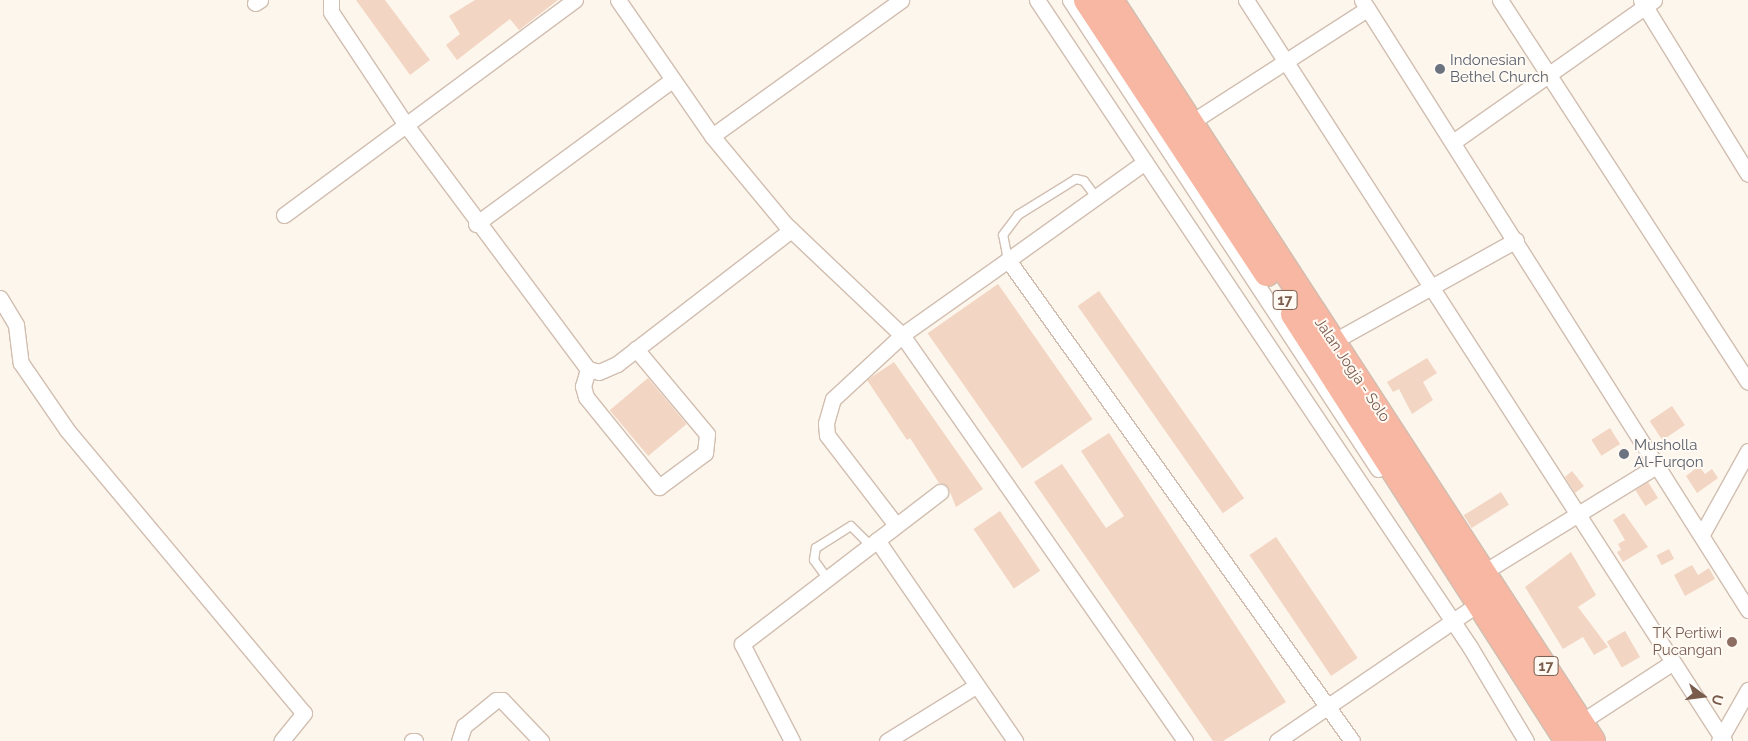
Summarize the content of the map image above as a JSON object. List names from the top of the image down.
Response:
{
  "streets": {
    "highway": ["17", "Jalan Jogja - Solo"]
  },
  "places": ["Indonesian Bethel Church", "Musholla Al-Furqon", "TK Pertiwi Pucangan"],
  "north": "right"
}
